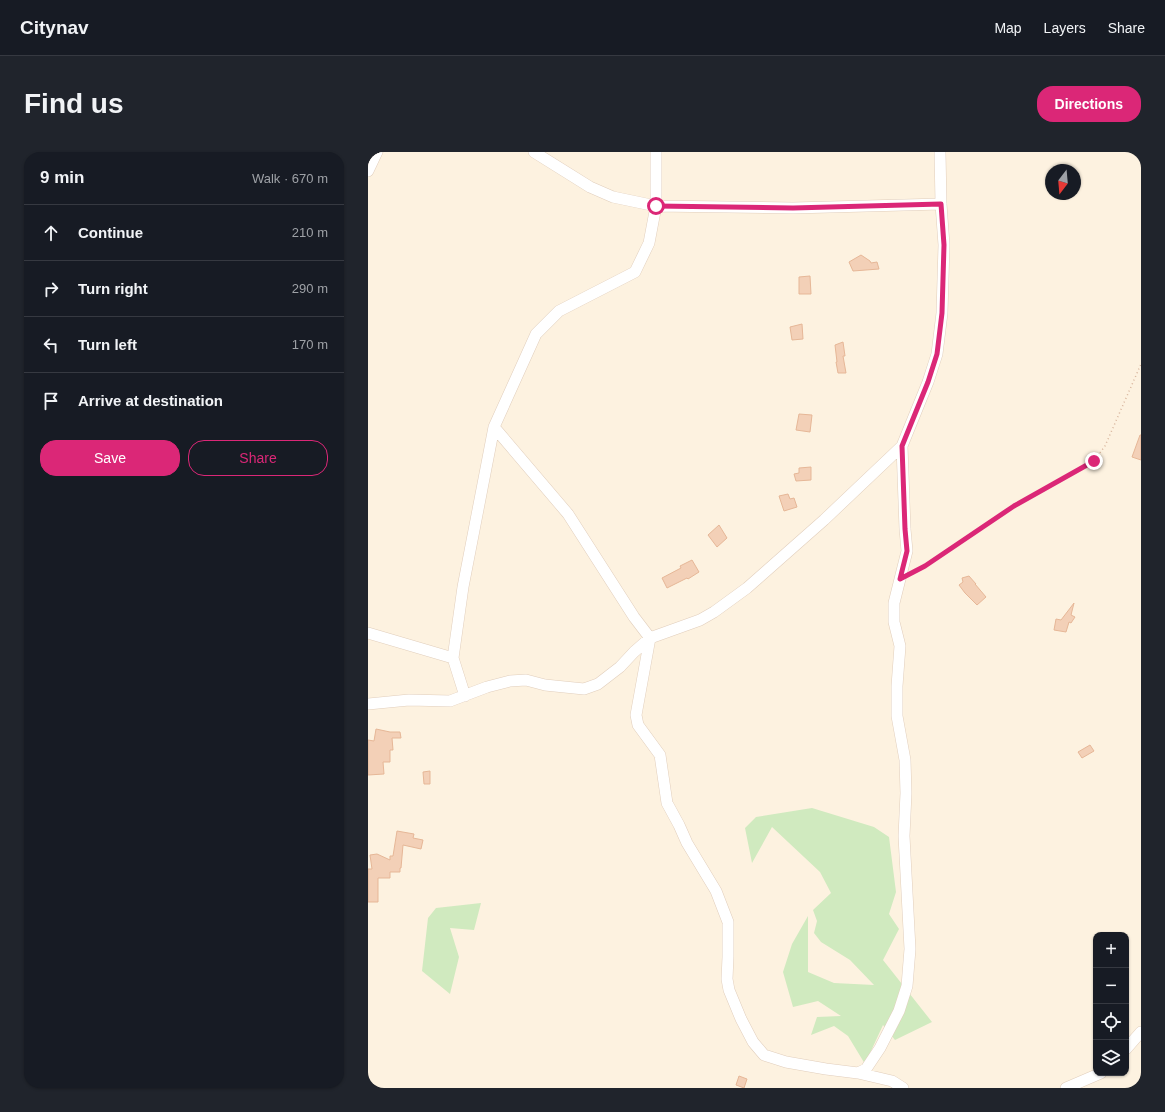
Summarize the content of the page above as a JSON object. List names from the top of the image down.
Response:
{
  "north": "bottom",
  "page": {
    "header": "Citynav",
    "nav": ["Map", "Layers", "Share"],
    "buttons": [
      "Directions",
      ["Save", "Share"]
    ],
    "title": "Find us",
    "heading": ["9 min", "Walk · 670 m"],
    "list": [
      ["Continue", "210 m"],
      ["Turn right", "290 m"],
      ["Turn left", "170 m"],
      "Arrive at destination"
    ],
    "map_buttons": ["+", "−"]
  }
}
